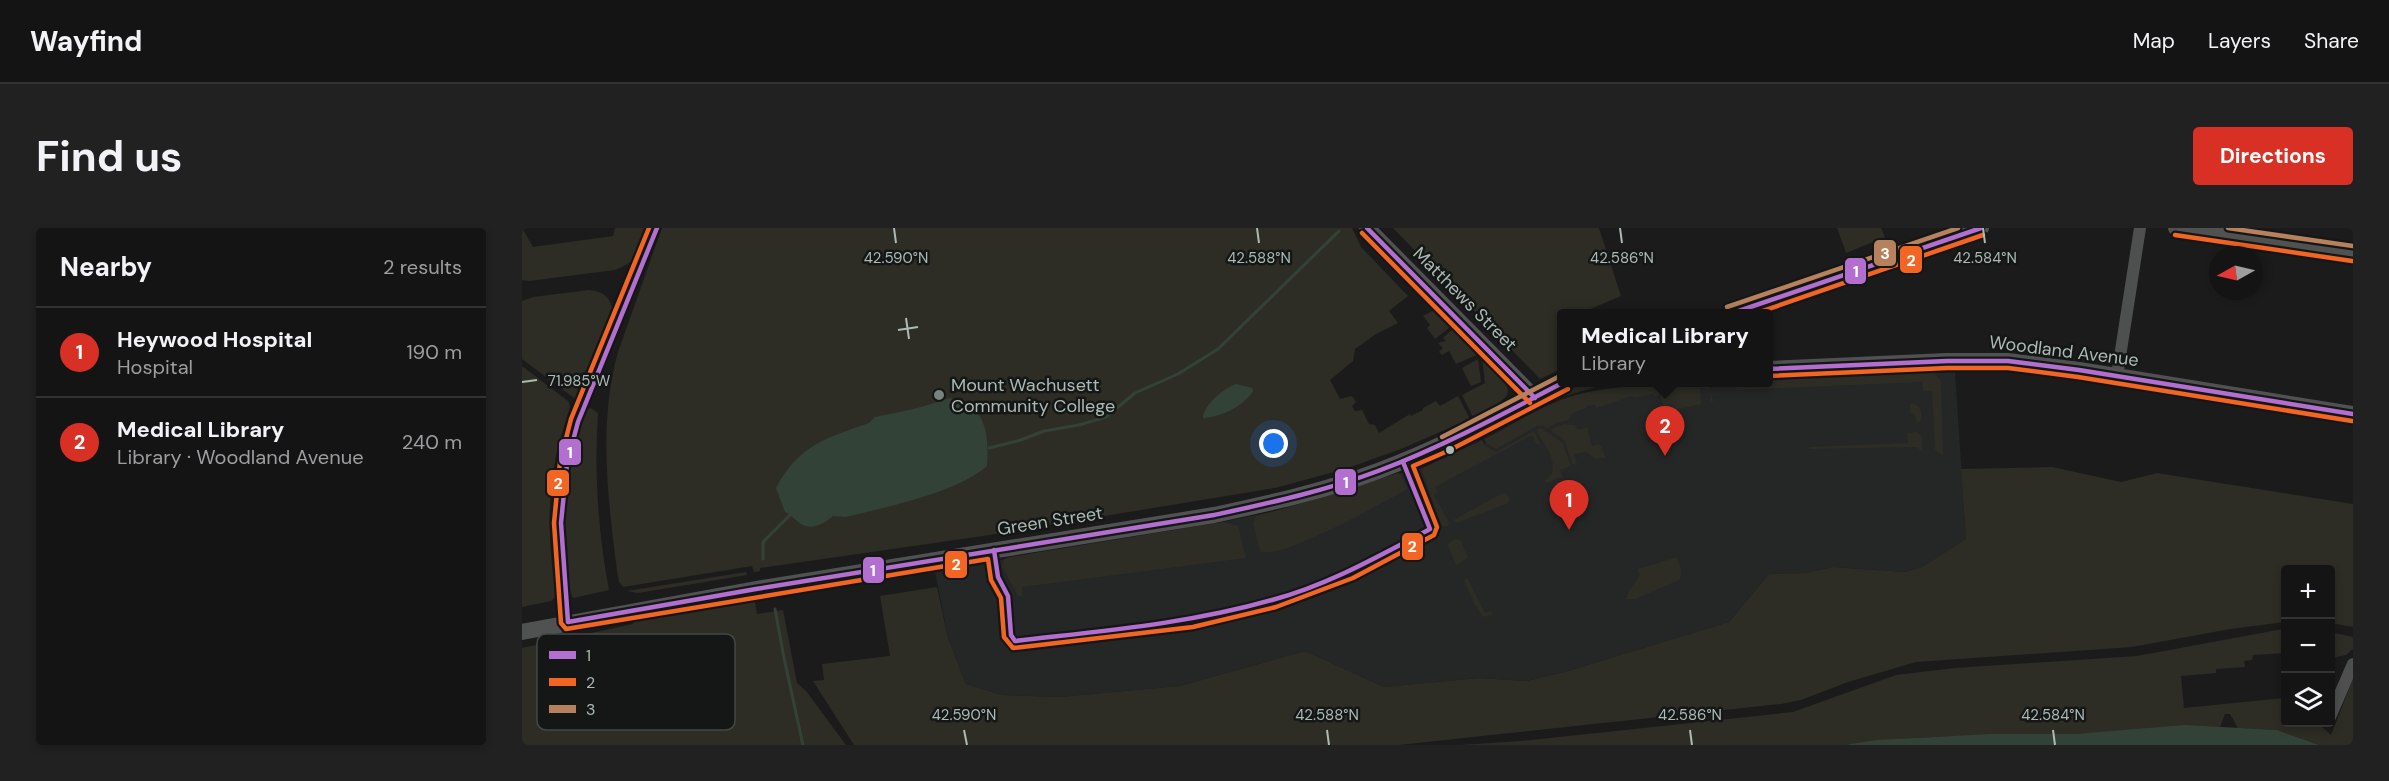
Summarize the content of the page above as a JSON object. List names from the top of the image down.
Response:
{
  "streets": {
    "street": ["Matthews Street", "Woodland Avenue", "Green Street"]
  },
  "crossings": [
    ["Matthews Street", "Green Street"]
  ],
  "places": ["Mount Wachusett Community College"],
  "lines": ["transit line 1", "transit line 2", "transit line 3"],
  "legend": ["1", "2", "3"],
  "north": "left",
  "page": {
    "header": "Wayfind",
    "nav": ["Map", "Layers", "Share"],
    "buttons": "Directions",
    "title": "Find us",
    "heading": ["Nearby", "2 results"],
    "list": [
      {
        "mark": "1",
        "name": "Heywood Hospital",
        "note": "Hospital",
        "value": "190 m"
      },
      {
        "mark": "2",
        "name": "Medical Library",
        "note": "Library · Woodland Avenue",
        "value": "240 m"
      }
    ],
    "popup": ["Medical Library", "Library"],
    "pins": ["2", "1"],
    "map_buttons": ["+", "−"]
  },
  "coordinates": [
    "42.590°N",
    "42.588°N",
    "42.586°N",
    "42.584°N",
    "71.985°W"
  ]
}
